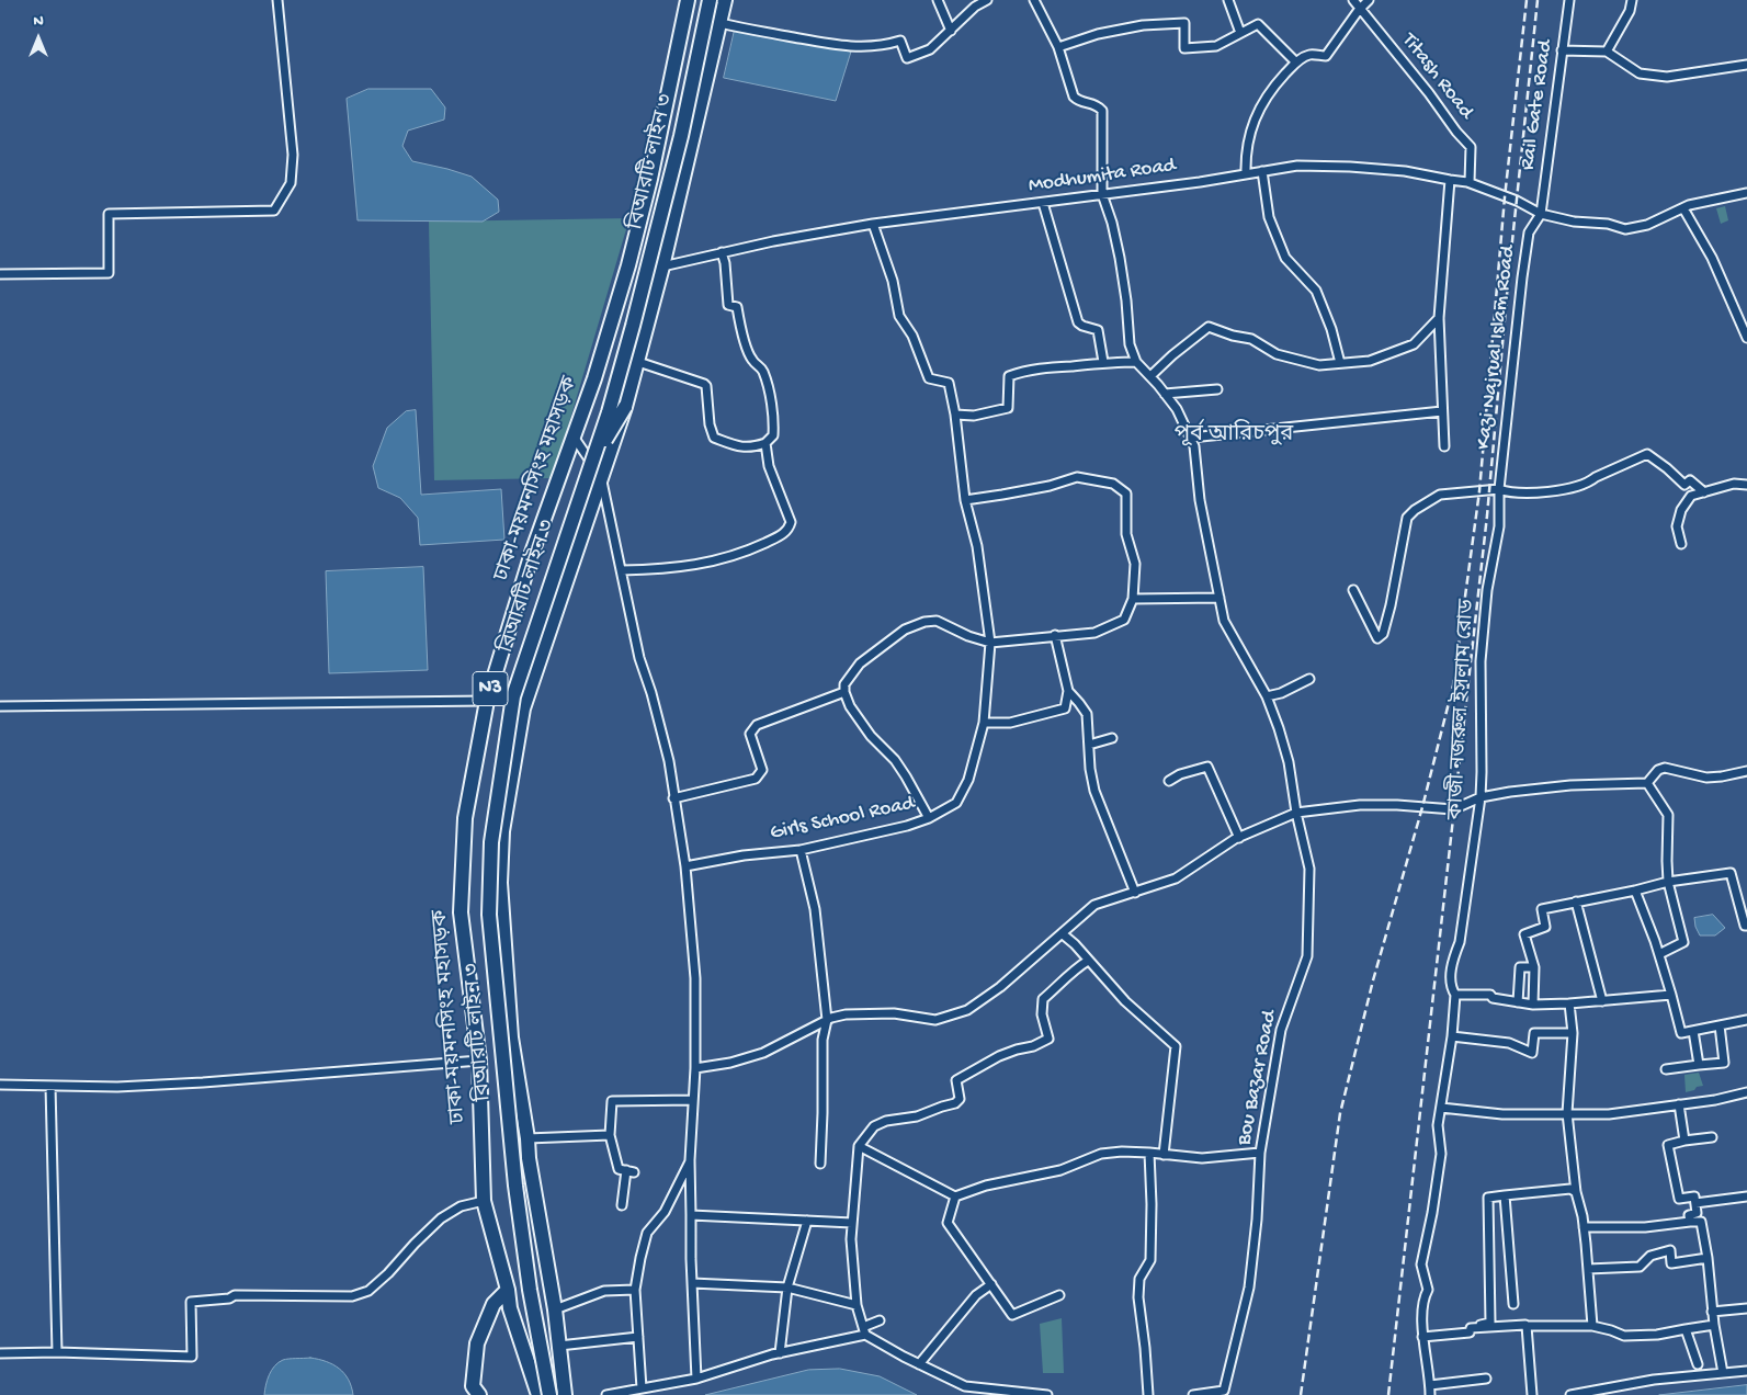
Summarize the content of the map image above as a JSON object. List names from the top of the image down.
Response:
{
  "streets": {
    "highway": ["বিআরটি লাইন ৩", "ঢাকা-ময়মনসিংহ মহাসড়ক", "N3"],
    "street": [
      "Titash Road",
      "Rail Gate Road",
      "Modhumita Road",
      "Kazi Najrual Islam Road",
      "কাজী নজরুল ইসলাম রোড",
      "Girls School Road",
      "Bou Bazar Road"
    ]
  },
  "crossings": [
    ["Titash Road", "Modhumita Road"],
    ["Rail Gate Road", "Modhumita Road"],
    ["Rail Gate Road", "Kazi Najrual Islam Road"],
    ["Modhumita Road", "Kazi Najrual Islam Road"],
    ["Modhumita Road", "N3"],
    ["Modhumita Road", "Girls School Road"],
    ["Kazi Najrual Islam Road", "কাজী নজরুল ইসলাম রোড"]
  ],
  "districts": ["পূর্ব আরিচপুর"],
  "north": "top"
}
